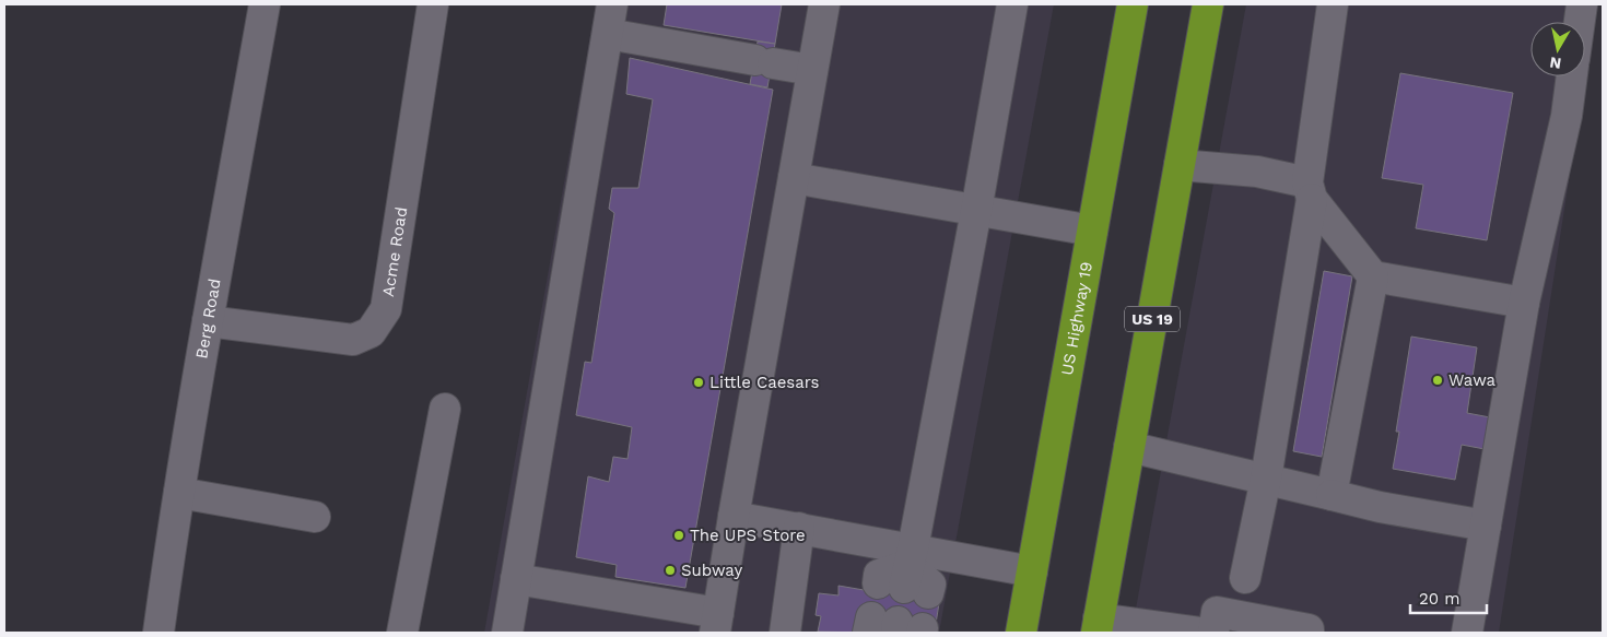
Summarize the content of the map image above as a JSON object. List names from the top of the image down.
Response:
{
  "streets": {
    "highway": ["US Highway 19", "US 19"],
    "street": ["Acme Road", "Berg Road"]
  },
  "crossings": [
    ["Acme Road", "Berg Road"]
  ],
  "places": [
    "Wawa",
    "Little Caesars",
    "The UPS Store",
    "Subway"
  ],
  "scale_bar": "20 m",
  "north": "bottom"
}
